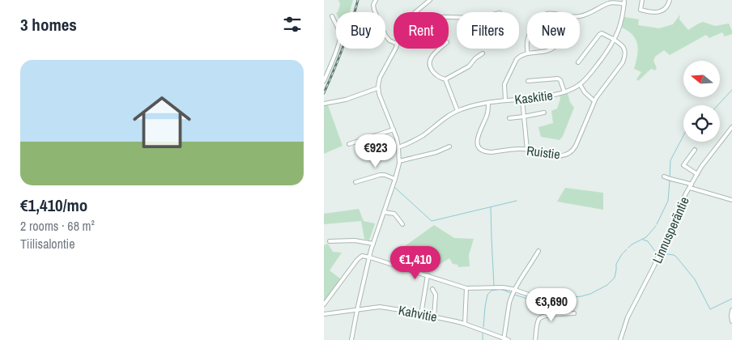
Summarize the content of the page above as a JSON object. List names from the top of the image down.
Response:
{
  "streets": {
    "street": [
      "Kaskitie",
      "Ruistie",
      "Linnusperäntie",
      "Kahvitie"
    ]
  },
  "crossings": [
    ["Kaskitie", "Ruistie"]
  ],
  "north": "left",
  "page": {
    "heading": "3 homes",
    "chip": [
      "Buy",
      "Rent",
      "Filters",
      "New"
    ],
    "list": [
      {
        "name": "€1,410/mo",
        "note": "2 rooms · 68 m² · Tiilisalontie"
      }
    ],
    "price": ["€923", "€1,410", "€3,690"]
  }
}
